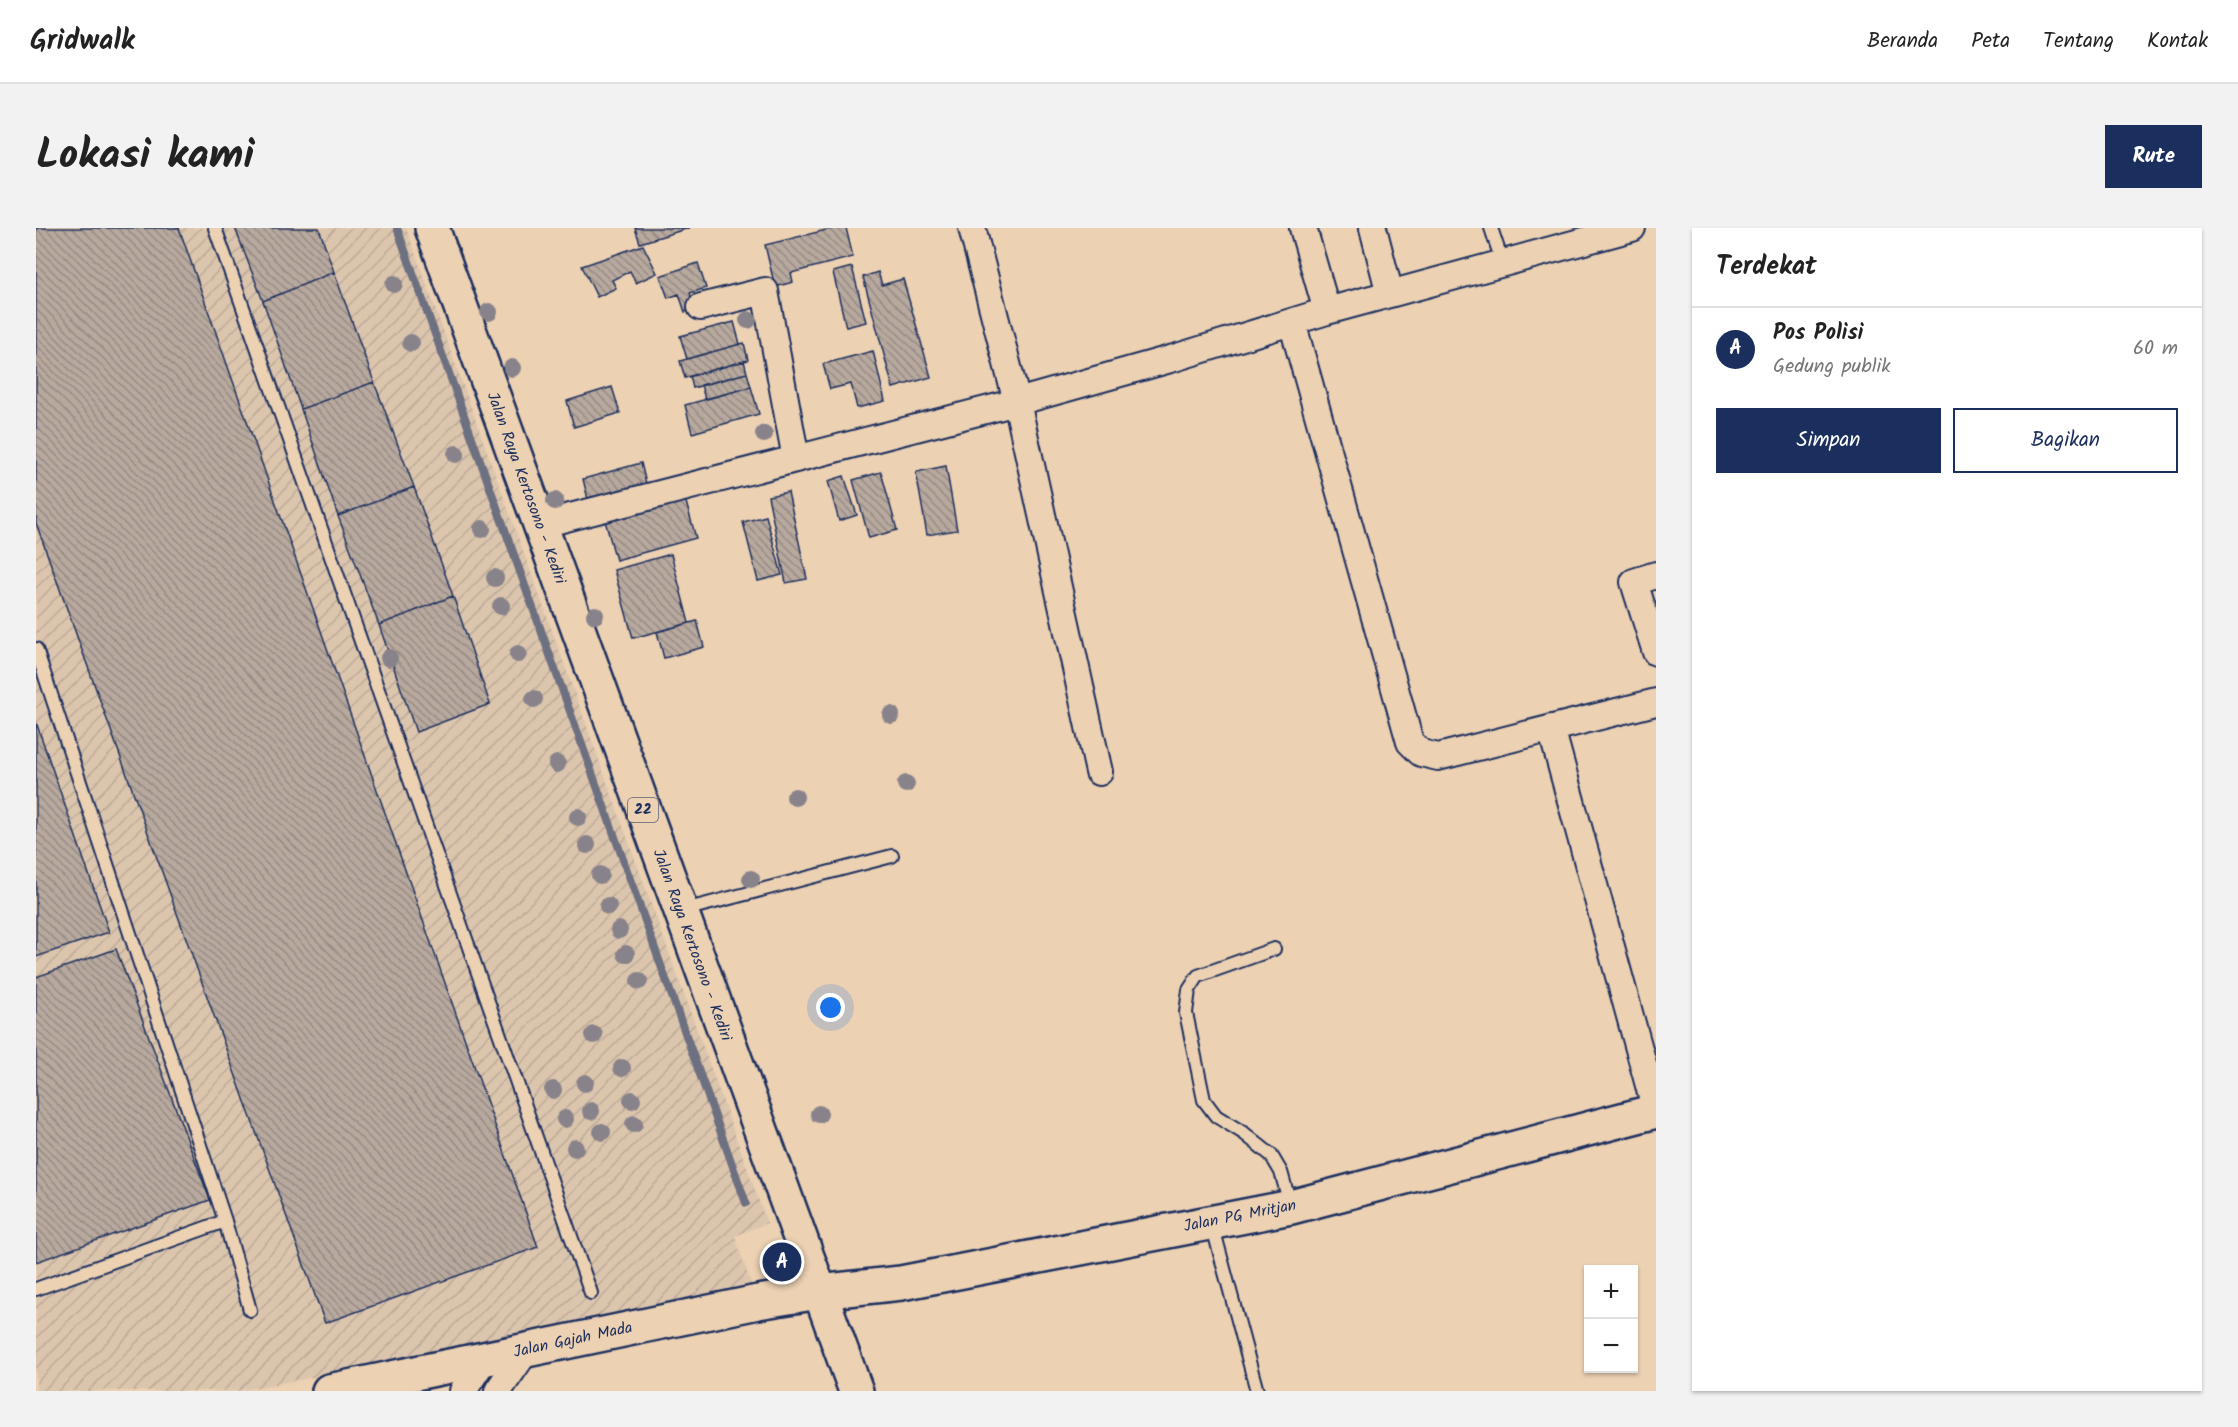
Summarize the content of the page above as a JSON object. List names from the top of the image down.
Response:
{
  "streets": {
    "main road": [
      "Jalan Raya Kertosono - Kediri",
      "22",
      "Jalan PG Mritjan",
      "Jalan Gajah Mada"
    ]
  },
  "crossings": [
    ["Jalan Raya Kertosono - Kediri", "Jalan PG Mritjan"],
    ["Jalan Raya Kertosono - Kediri", "Jalan Gajah Mada"],
    ["Jalan PG Mritjan", "Jalan Gajah Mada"]
  ],
  "page": {
    "header": "Gridwalk",
    "nav": [
      "Beranda",
      "Peta",
      "Tentang",
      "Kontak"
    ],
    "title": "Lokasi kami",
    "buttons": [
      "Rute",
      ["Simpan", "Bagikan"]
    ],
    "heading": "Terdekat",
    "list": [
      {
        "mark": "A",
        "name": "Pos Polisi",
        "note": "Gedung publik",
        "value": "60 m"
      }
    ],
    "pins": "A",
    "map_buttons": ["+", "−"]
  }
}
